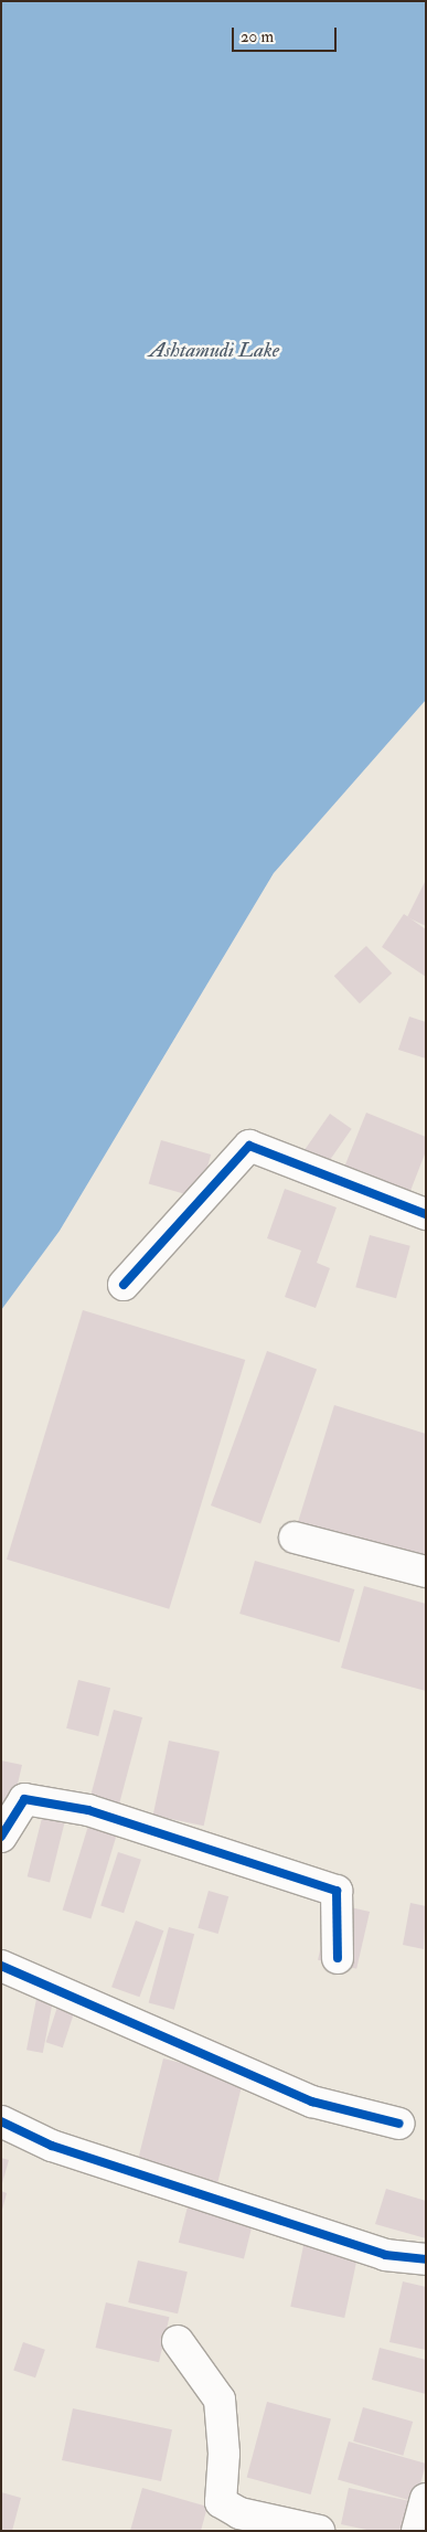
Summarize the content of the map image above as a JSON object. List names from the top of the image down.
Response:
{
  "water": ["Ashtamudi Lake"],
  "scale_bar": "20 m"
}
